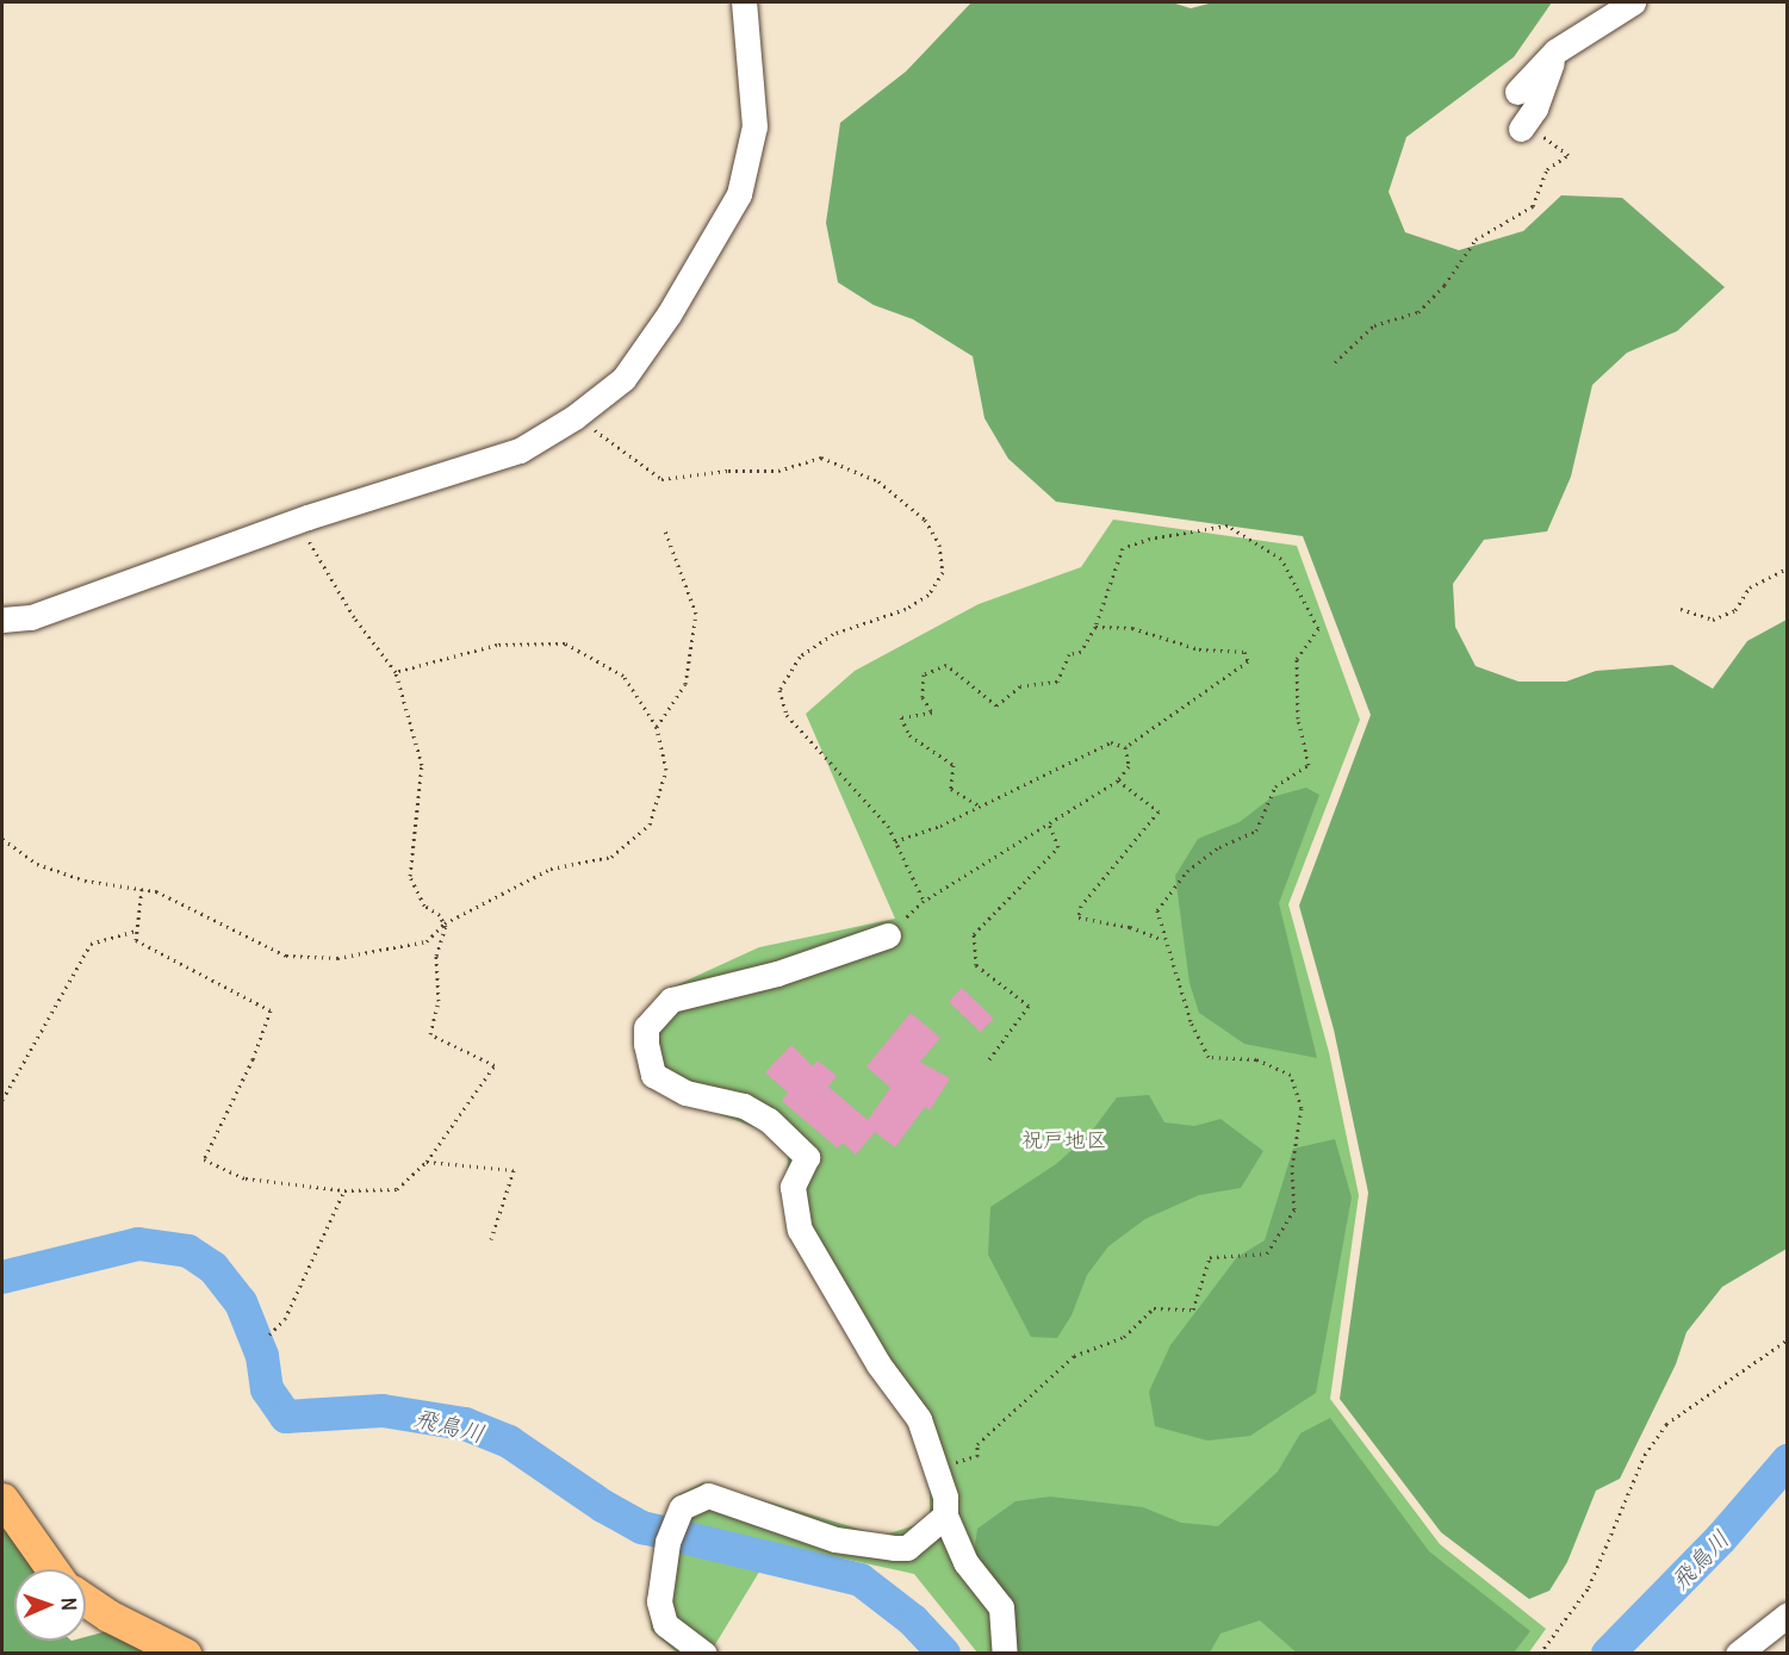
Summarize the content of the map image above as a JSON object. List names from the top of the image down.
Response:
{
  "water": ["飛鳥川"],
  "parks": ["祝戸地区"],
  "north": "right"
}
